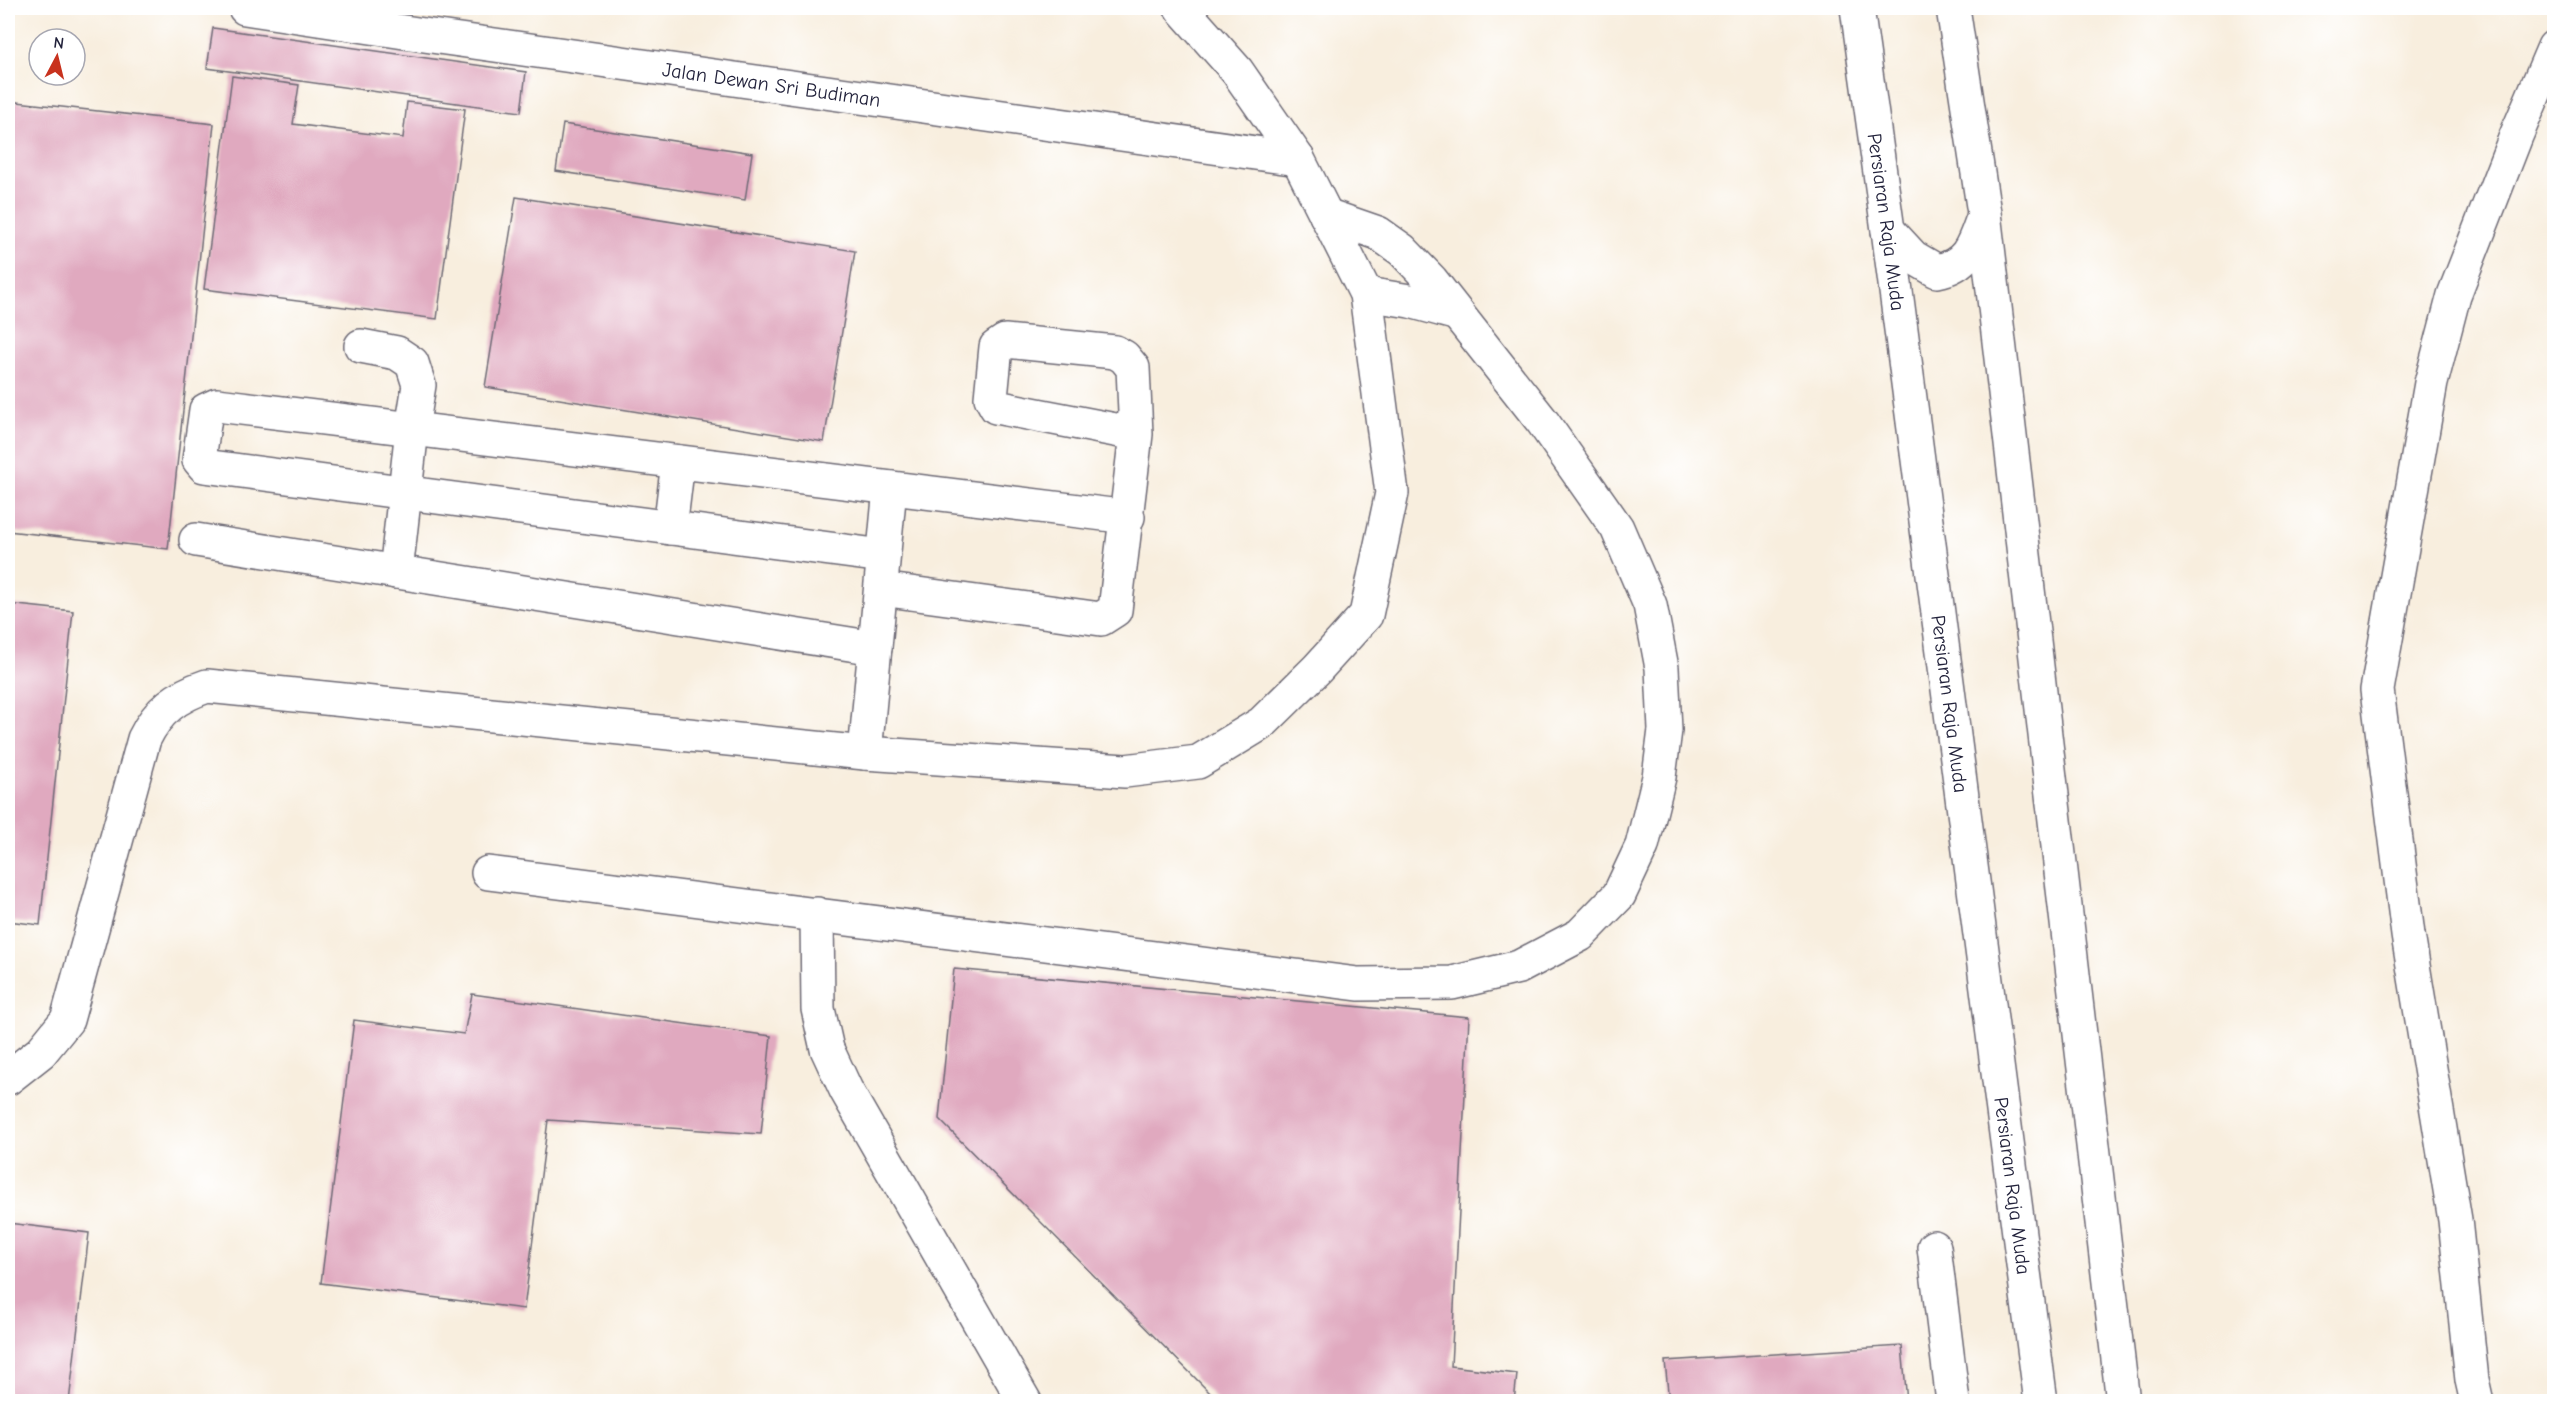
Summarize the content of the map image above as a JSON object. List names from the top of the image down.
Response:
{
  "streets": {
    "main road": ["Jalan Dewan Sri Budiman", "Persiaran Raja Muda"]
  },
  "north": "top"
}
